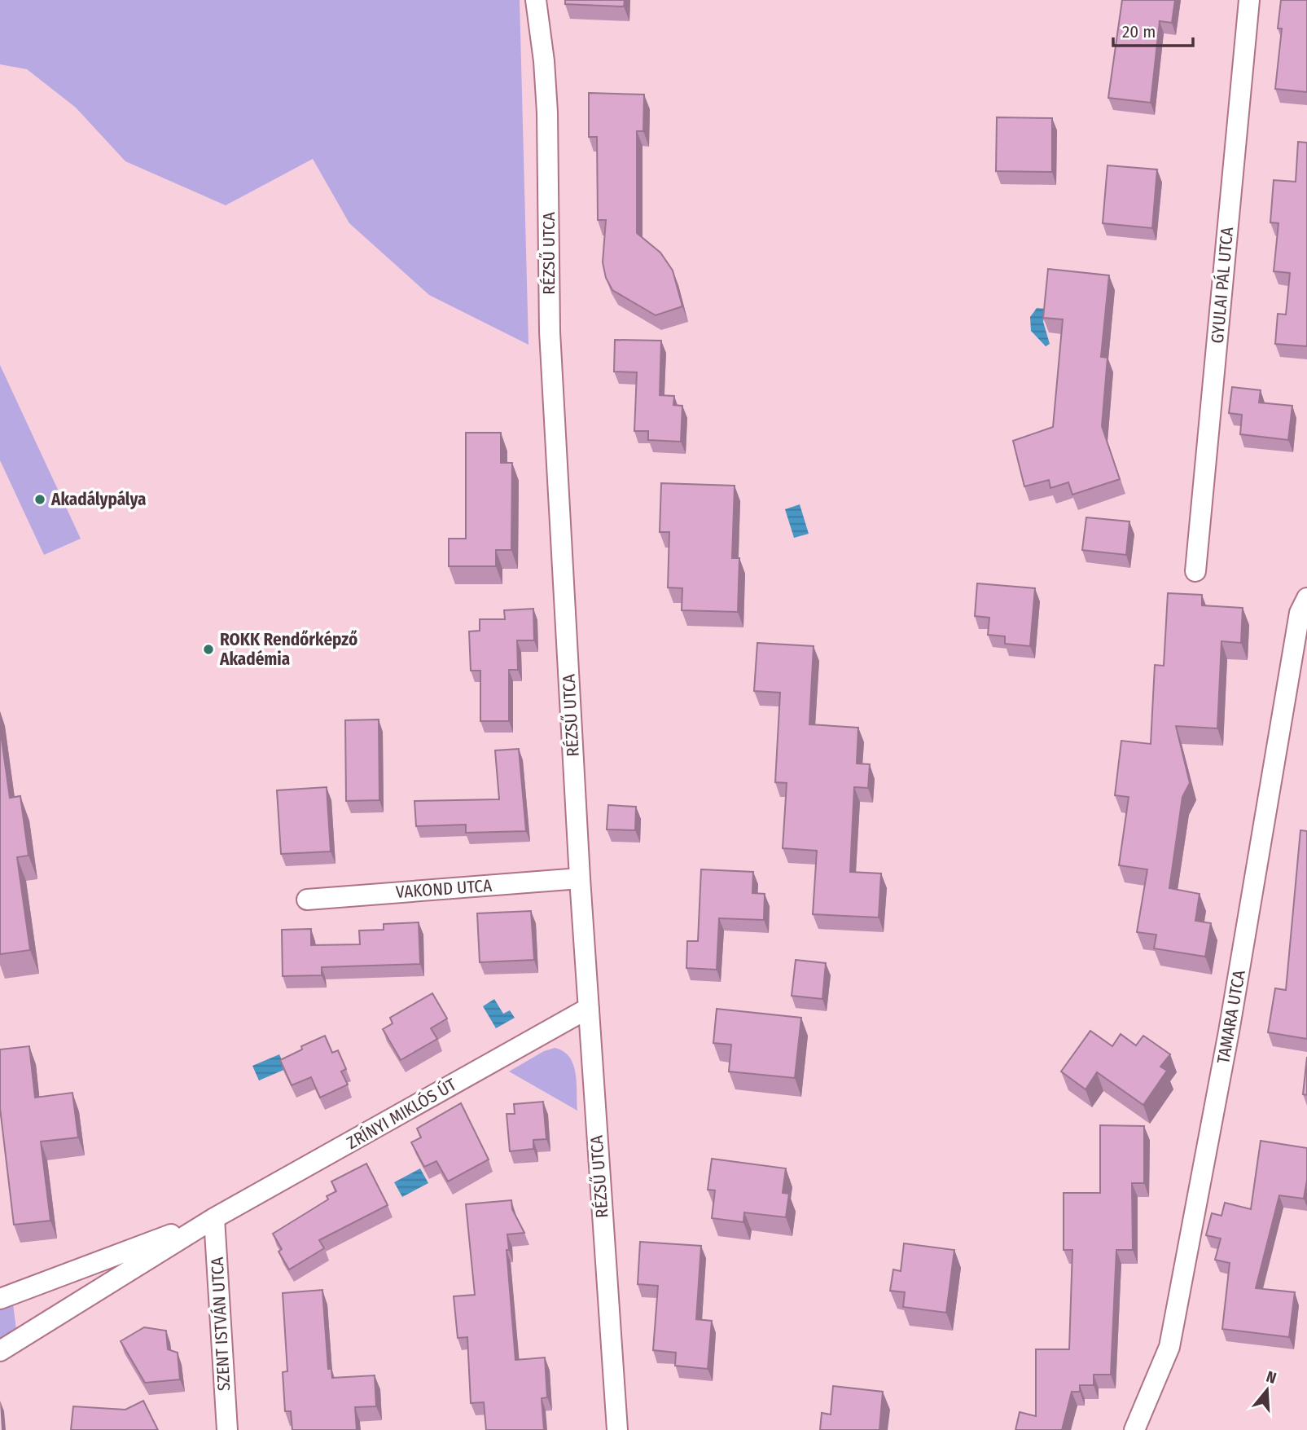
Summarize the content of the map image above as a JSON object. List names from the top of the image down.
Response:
{
  "streets": {
    "street": [
      "RÉZSŰ UTCA",
      "GYULAI PÁL UTCA",
      "VAKOND UTCA",
      "TAMARA UTCA",
      "ZRÍNYI MIKLÓS ÚT",
      "SZENT ISTVÁN UTCA"
    ]
  },
  "crossings": [
    ["RÉZSŰ UTCA", "VAKOND UTCA"],
    ["RÉZSŰ UTCA", "ZRÍNYI MIKLÓS ÚT"],
    ["ZRÍNYI MIKLÓS ÚT", "SZENT ISTVÁN UTCA"]
  ],
  "places": ["Akadálypálya", "ROKK Rendőrképző Akadémia"],
  "scale_bar": "20 m",
  "north": "top"
}
